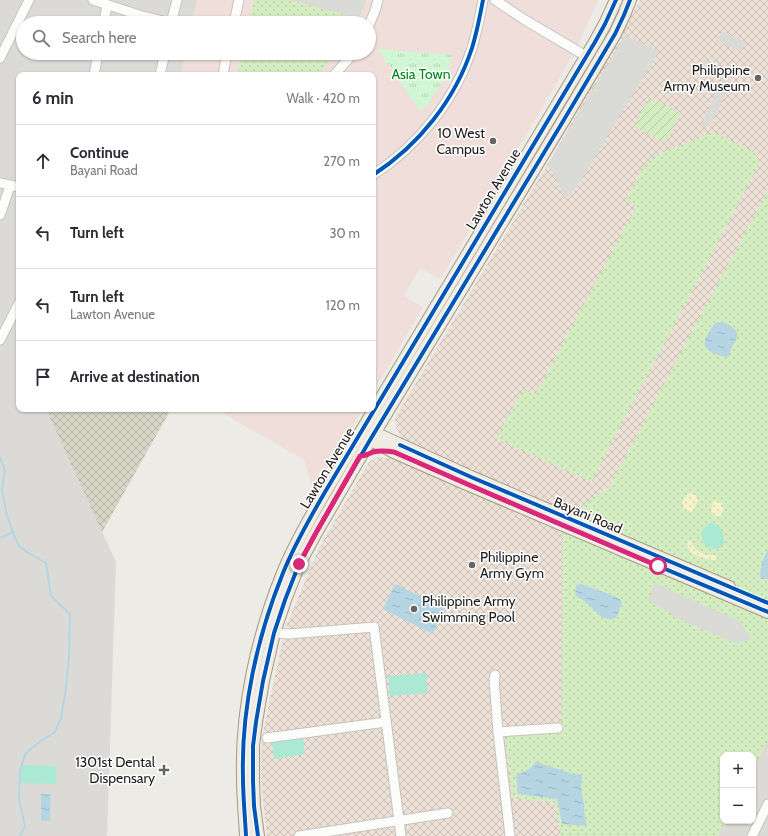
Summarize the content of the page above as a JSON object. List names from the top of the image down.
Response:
{
  "streets": {
    "main road": ["Lawton Avenue", "Bayani Road"]
  },
  "crossings": [
    ["Lawton Avenue", "Bayani Road"]
  ],
  "parks": ["Asia Town"],
  "places": {
    "other": [
      "Philippine Army Museum",
      "10 West Campus",
      "Philippine Army Gym",
      "Philippine Army Swimming Pool"
    ],
    "health": ["1301st Dental Dispensary"]
  },
  "page": {
    "search": "Search here",
    "heading": ["6 min", "Walk · 420 m"],
    "list": [
      ["Continue", "Bayani Road", "270 m"],
      ["Turn left", "30 m"],
      ["Turn left", "Lawton Avenue", "120 m"],
      "Arrive at destination"
    ],
    "map_buttons": ["+", "−"]
  }
}
